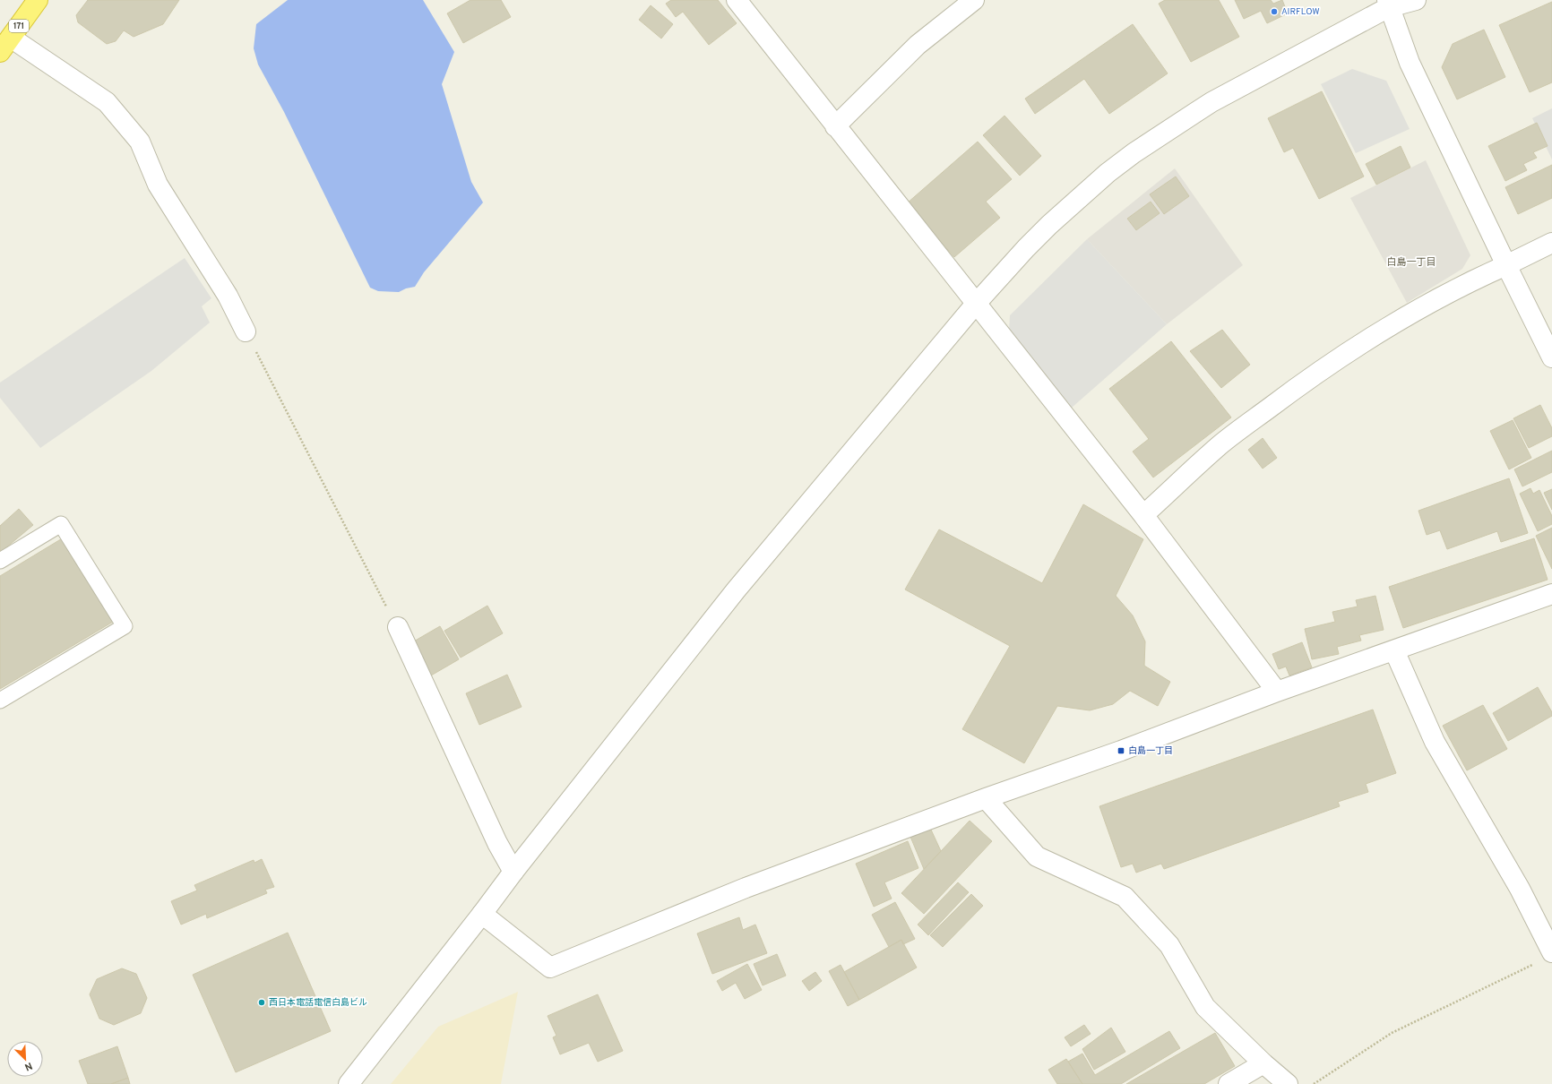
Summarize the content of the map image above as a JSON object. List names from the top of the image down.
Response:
{
  "streets": {
    "highway": ["171"]
  },
  "districts": ["白島一丁目"],
  "places": {
    "other": ["AIRFLOW", "西日本電話電信白島ビル"],
    "transit": ["白島一丁目"]
  },
  "north": "bottom right"
}
